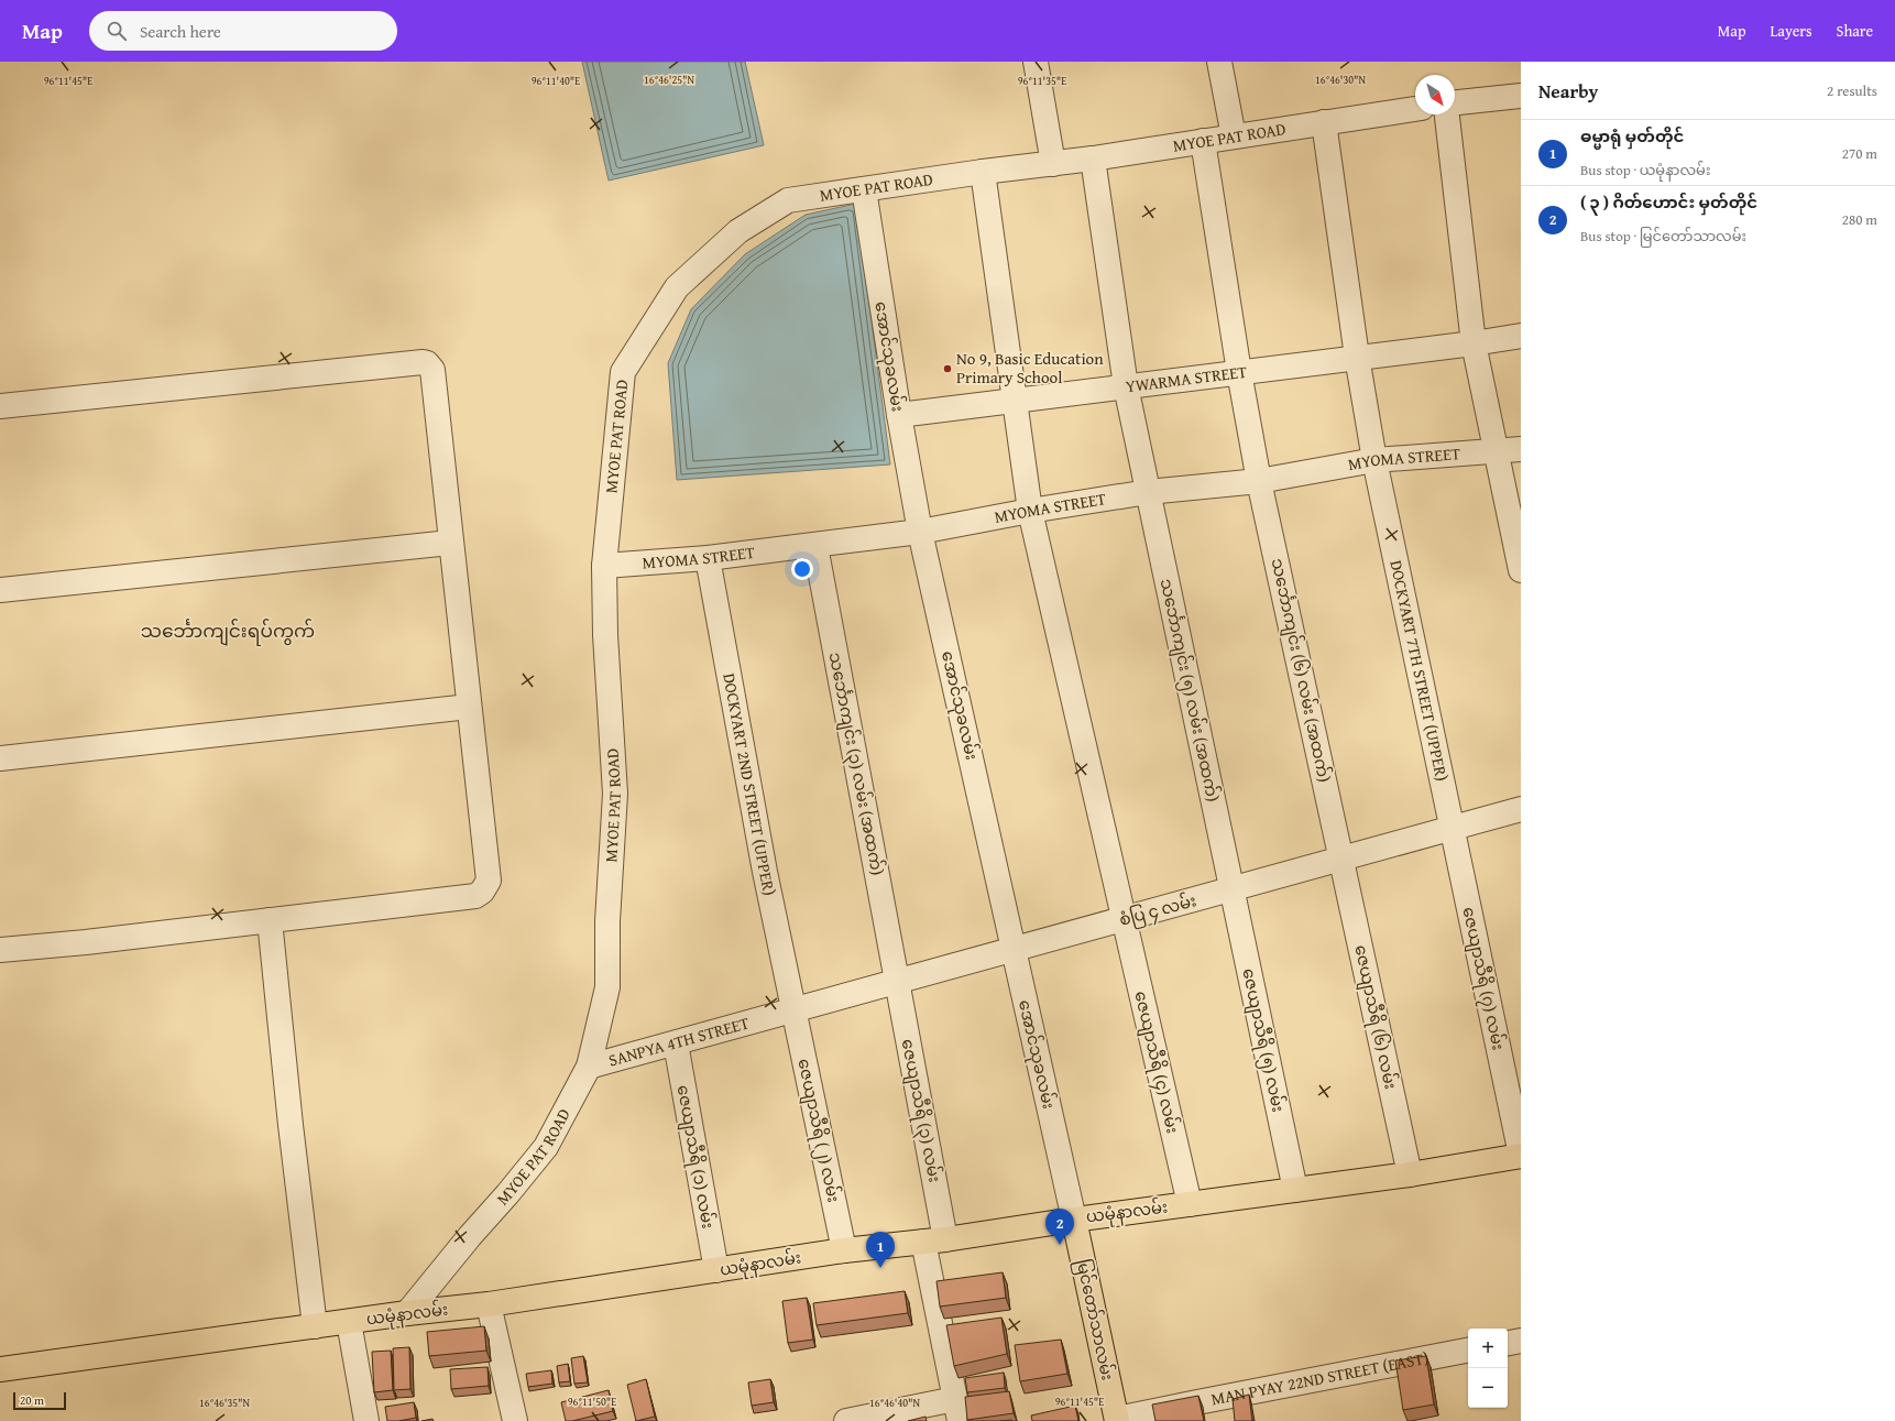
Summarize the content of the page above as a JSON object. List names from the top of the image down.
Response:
{
  "streets": {
    "main road": ["ယမုံနာလမ်း", "မြင်တော်သာလမ်း"],
    "street": [
      "MYOE PAT ROAD",
      "အောင်သုခလမ်း",
      "YWARMA STREET",
      "MYOMA STREET",
      "သင်္ဘောကျင်း (၆) လမ်း (အထက်)",
      "DOCKYART 7TH STREET (UPPER)",
      "သင်္ဘောကျင်း (၅) လမ်း (အထက်)",
      "သင်္ဘောကျင်း (၃) လမ်း (အထက်)",
      "DOCKYART 2ND STREET (UPPER)",
      "စံပြ ၄ လမ်း",
      "ဇေယျာသီရိ (၇) လမ်း",
      "ဇေယျာသီရိ (၆) လမ်း",
      "ဇေယျာသီရိ (၅) လမ်း",
      "SANPYA 4TH STREET",
      "ဇေယျာသီရိ (၄) လမ်း",
      "ဇေယျာသီရိ (၃) လမ်း",
      "ဇေယျာသီရိ (၂) လမ်း",
      "ဇေယျာသီရိ (၁) လမ်း",
      "MAN PYAY 22ND STREET (EAST)"
    ]
  },
  "crossings": [
    ["MYOE PAT ROAD", "အောင်သုခလမ်း"],
    ["MYOE PAT ROAD", "MYOMA STREET"],
    ["MYOE PAT ROAD", "သင်္ဘောကျင်း (၆) လမ်း (အထက်)"],
    ["MYOE PAT ROAD", "DOCKYART 7TH STREET (UPPER)"],
    ["MYOE PAT ROAD", "သင်္ဘောကျင်း (၅) လမ်း (အထက်)"],
    ["MYOE PAT ROAD", "SANPYA 4TH STREET"],
    ["MYOE PAT ROAD", "ဇေယျာသီရိ (၄) လမ်း"],
    ["MYOE PAT ROAD", "ယမုံနာလမ်း"],
    ["အောင်သုခလမ်း", "YWARMA STREET"],
    ["အောင်သုခလမ်း", "MYOMA STREET"],
    ["အောင်သုခလမ်း", "စံပြ ၄ လမ်း"],
    ["အောင်သုခလမ်း", "ယမုံနာလမ်း"],
    ["အောင်သုခလမ်း", "မြင်တော်သာလမ်း"],
    ["YWARMA STREET", "သင်္ဘောကျင်း (၆) လမ်း (အထက်)"],
    ["YWARMA STREET", "DOCKYART 7TH STREET (UPPER)"],
    ["YWARMA STREET", "သင်္ဘောကျင်း (၅) လမ်း (အထက်)"],
    ["YWARMA STREET", "ဇေယျာသီရိ (၄) လမ်း"],
    ["MYOMA STREET", "သင်္ဘောကျင်း (၆) လမ်း (အထက်)"],
    ["MYOMA STREET", "DOCKYART 7TH STREET (UPPER)"],
    ["MYOMA STREET", "သင်္ဘောကျင်း (၅) လမ်း (အထက်)"],
    ["MYOMA STREET", "သင်္ဘောကျင်း (၃) လမ်း (အထက်)"],
    ["MYOMA STREET", "DOCKYART 2ND STREET (UPPER)"],
    ["MYOMA STREET", "ဇေယျာသီရိ (၄) လမ်း"],
    ["သင်္ဘောကျင်း (၆) လမ်း (အထက်)", "စံပြ ၄ လမ်း"],
    ["သင်္ဘောကျင်း (၆) လမ်း (အထက်)", "ဇေယျာသီရိ (၆) လမ်း"],
    ["DOCKYART 7TH STREET (UPPER)", "စံပြ ၄ လမ်း"],
    ["DOCKYART 7TH STREET (UPPER)", "ဇေယျာသီရိ (၇) လမ်း"],
    ["သင်္ဘောကျင်း (၅) လမ်း (အထက်)", "စံပြ ၄ လမ်း"],
    ["သင်္ဘောကျင်း (၅) လမ်း (အထက်)", "ဇေယျာသီရိ (၅) လမ်း"],
    ["သင်္ဘောကျင်း (၃) လမ်း (အထက်)", "စံပြ ၄ လမ်း"],
    ["သင်္ဘောကျင်း (၃) လမ်း (အထက်)", "ဇေယျာသီရိ (၃) လမ်း"],
    ["DOCKYART 2ND STREET (UPPER)", "စံပြ ၄ လမ်း"],
    ["DOCKYART 2ND STREET (UPPER)", "SANPYA 4TH STREET"],
    ["DOCKYART 2ND STREET (UPPER)", "ဇေယျာသီရိ (၂) လမ်း"],
    ["စံပြ ၄ လမ်း", "ဇေယျာသီရိ (၇) လမ်း"],
    ["စံပြ ၄ လမ်း", "ဇေယျာသီရိ (၆) လမ်း"],
    ["စံပြ ၄ လမ်း", "ဇေယျာသီရိ (၅) လမ်း"],
    ["စံပြ ၄ လမ်း", "SANPYA 4TH STREET"],
    ["စံပြ ၄ လမ်း", "ဇေယျာသီရိ (၄) လမ်း"],
    ["စံပြ ၄ လမ်း", "ဇေယျာသီရိ (၃) လမ်း"],
    ["စံပြ ၄ လမ်း", "ဇေယျာသီရိ (၂) လမ်း"],
    ["ဇေယျာသီရိ (၇) လမ်း", "ယမုံနာလမ်း"],
    ["ဇေယျာသီရိ (၆) လမ်း", "ယမုံနာလမ်း"],
    ["ဇေယျာသီရိ (၅) လမ်း", "ယမုံနာလမ်း"],
    ["SANPYA 4TH STREET", "ဇေယျာသီရိ (၂) လမ်း"],
    ["SANPYA 4TH STREET", "ဇေယျာသီရိ (၁) လမ်း"],
    ["ဇေယျာသီရိ (၄) လမ်း", "ယမုံနာလမ်း"],
    ["ဇေယျာသီရိ (၃) လမ်း", "ယမုံနာလမ်း"],
    ["ဇေယျာသီရိ (၂) လမ်း", "ယမုံနာလမ်း"],
    ["ဇေယျာသီရိ (၁) လမ်း", "ယမုံနာလမ်း"],
    ["ယမုံနာလမ်း", "မြင်တော်သာလမ်း"],
    ["မြင်တော်သာလမ်း", "MAN PYAY 22ND STREET (EAST)"]
  ],
  "districts": ["သင်္ဘောကျင်းရပ်ကွက်"],
  "places": ["No 9, Basic Education Primary School"],
  "scale_bar": "20 m",
  "north": "bottom right",
  "page": {
    "header": "Map",
    "search": "Search here",
    "nav": ["Map", "Layers", "Share"],
    "heading": ["Nearby", "2 results"],
    "list": [
      {
        "mark": "1",
        "name": "ဓမ္မာရုံ မှတ်တိုင်",
        "note": "Bus stop · ယမုံနာလမ်း",
        "value": "270 m"
      },
      {
        "mark": "2",
        "name": "( ၃ ) ဂိတ်ဟောင်း မှတ်တိုင်",
        "note": "Bus stop · မြင်တော်သာလမ်း",
        "value": "280 m"
      }
    ],
    "pins": ["2", "1"],
    "map_buttons": ["+", "−"],
    "scale": "20 m"
  },
  "coordinates": [
    "16°46'25\"N",
    "16°46'30\"N",
    "96°11'40\"E",
    "96°11'35\"E",
    "96°11'45\"E",
    "96°11'50\"E",
    "16°46'35\"N",
    "16°46'40\"N"
  ]
}
